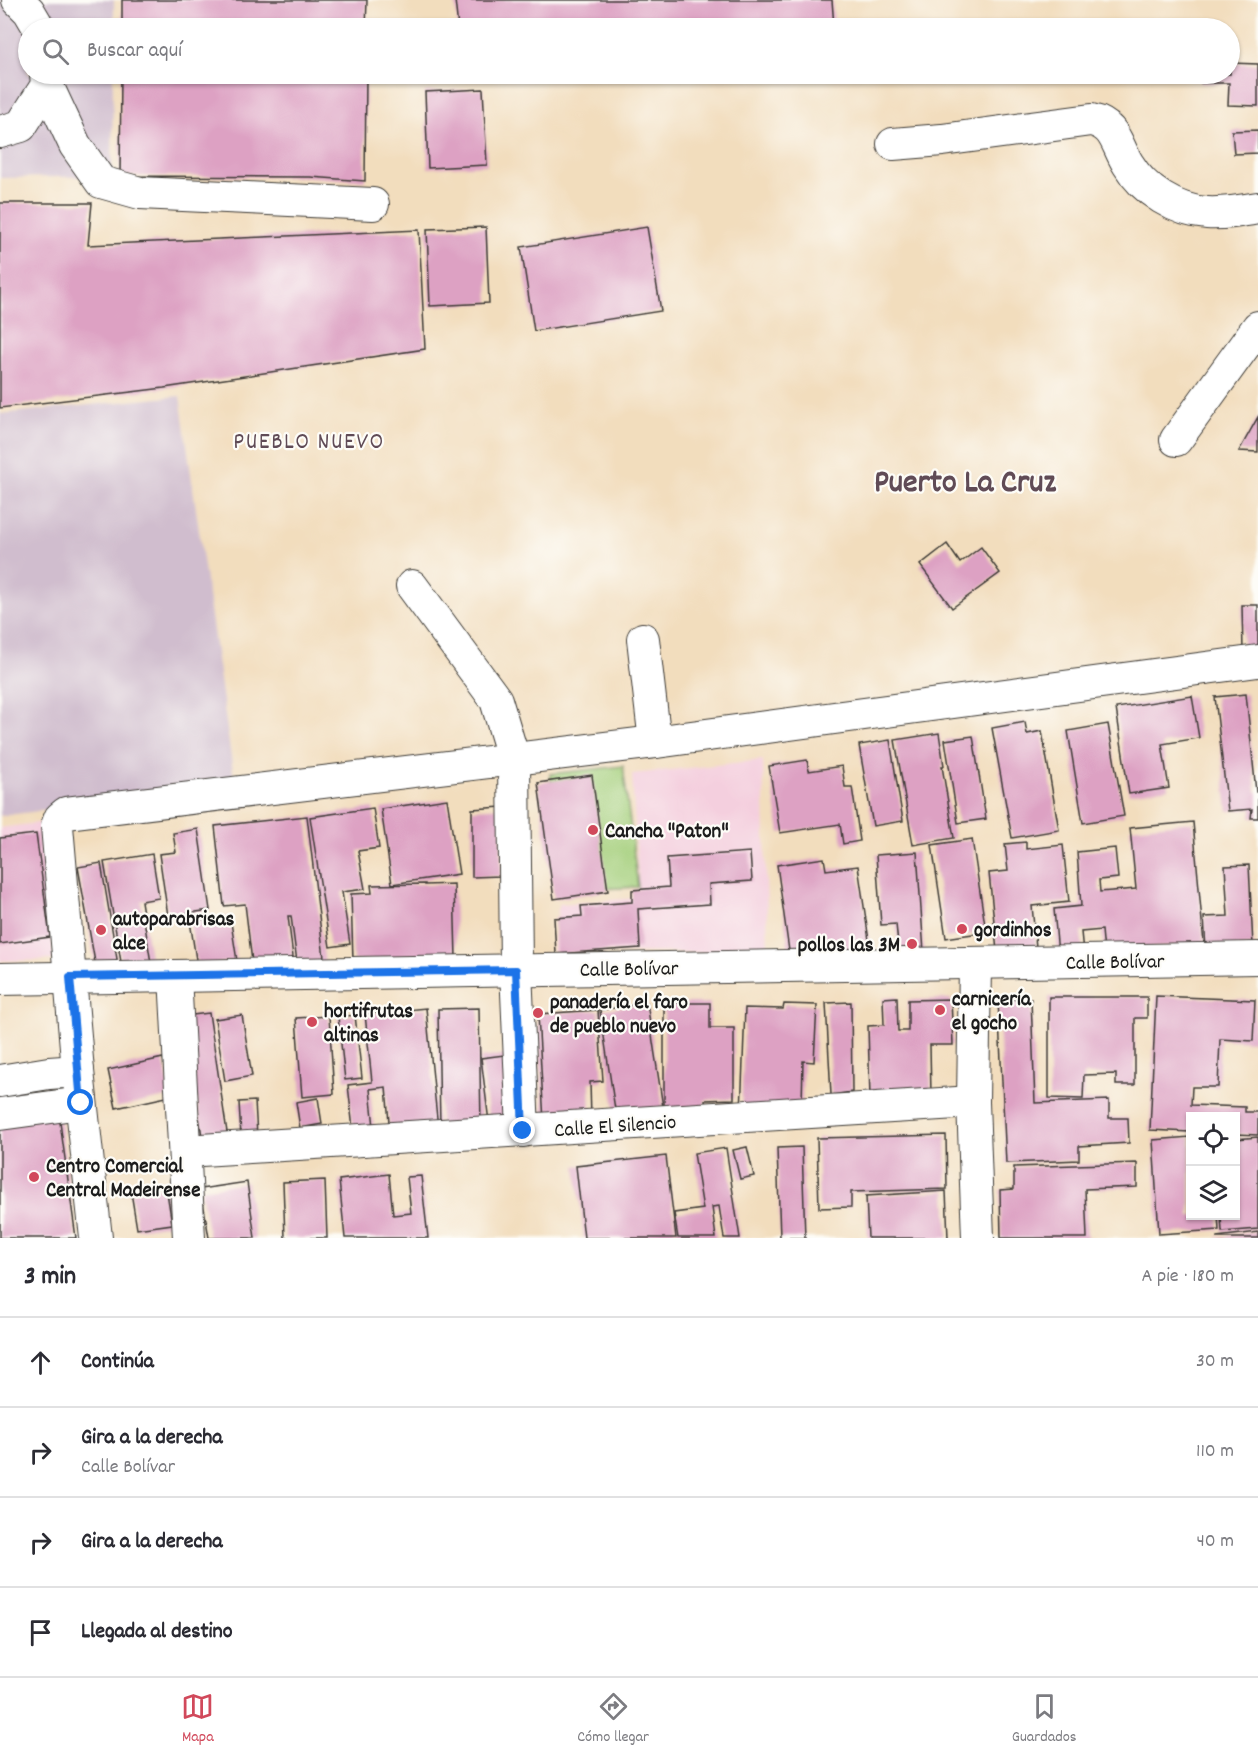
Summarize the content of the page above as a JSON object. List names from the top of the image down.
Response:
{
  "streets": {
    "street": ["Calle Bolívar", "Calle El Silencio"]
  },
  "districts": ["PUEBLO NUEVO", "Puerto La Cruz"],
  "places": [
    "Cancha \"Paton\"",
    "gordinhos",
    "autoparabrisas alce",
    "pollos las 3M",
    "carnicería el gocho",
    "panadería el faro de pueblo nuevo",
    "hortifrutas altinas",
    "Centro Comercial Central Madeirense"
  ],
  "page": {
    "search": "Buscar aquí",
    "heading": ["3 min", "A pie · 180 m"],
    "list": [
      ["Continúa", "30 m"],
      ["Gira a la derecha", "Calle Bolívar", "110 m"],
      ["Gira a la derecha", "40 m"],
      "Llegada al destino"
    ],
    "nav": ["Mapa", "Cómo llegar", "Guardados"]
  }
}
